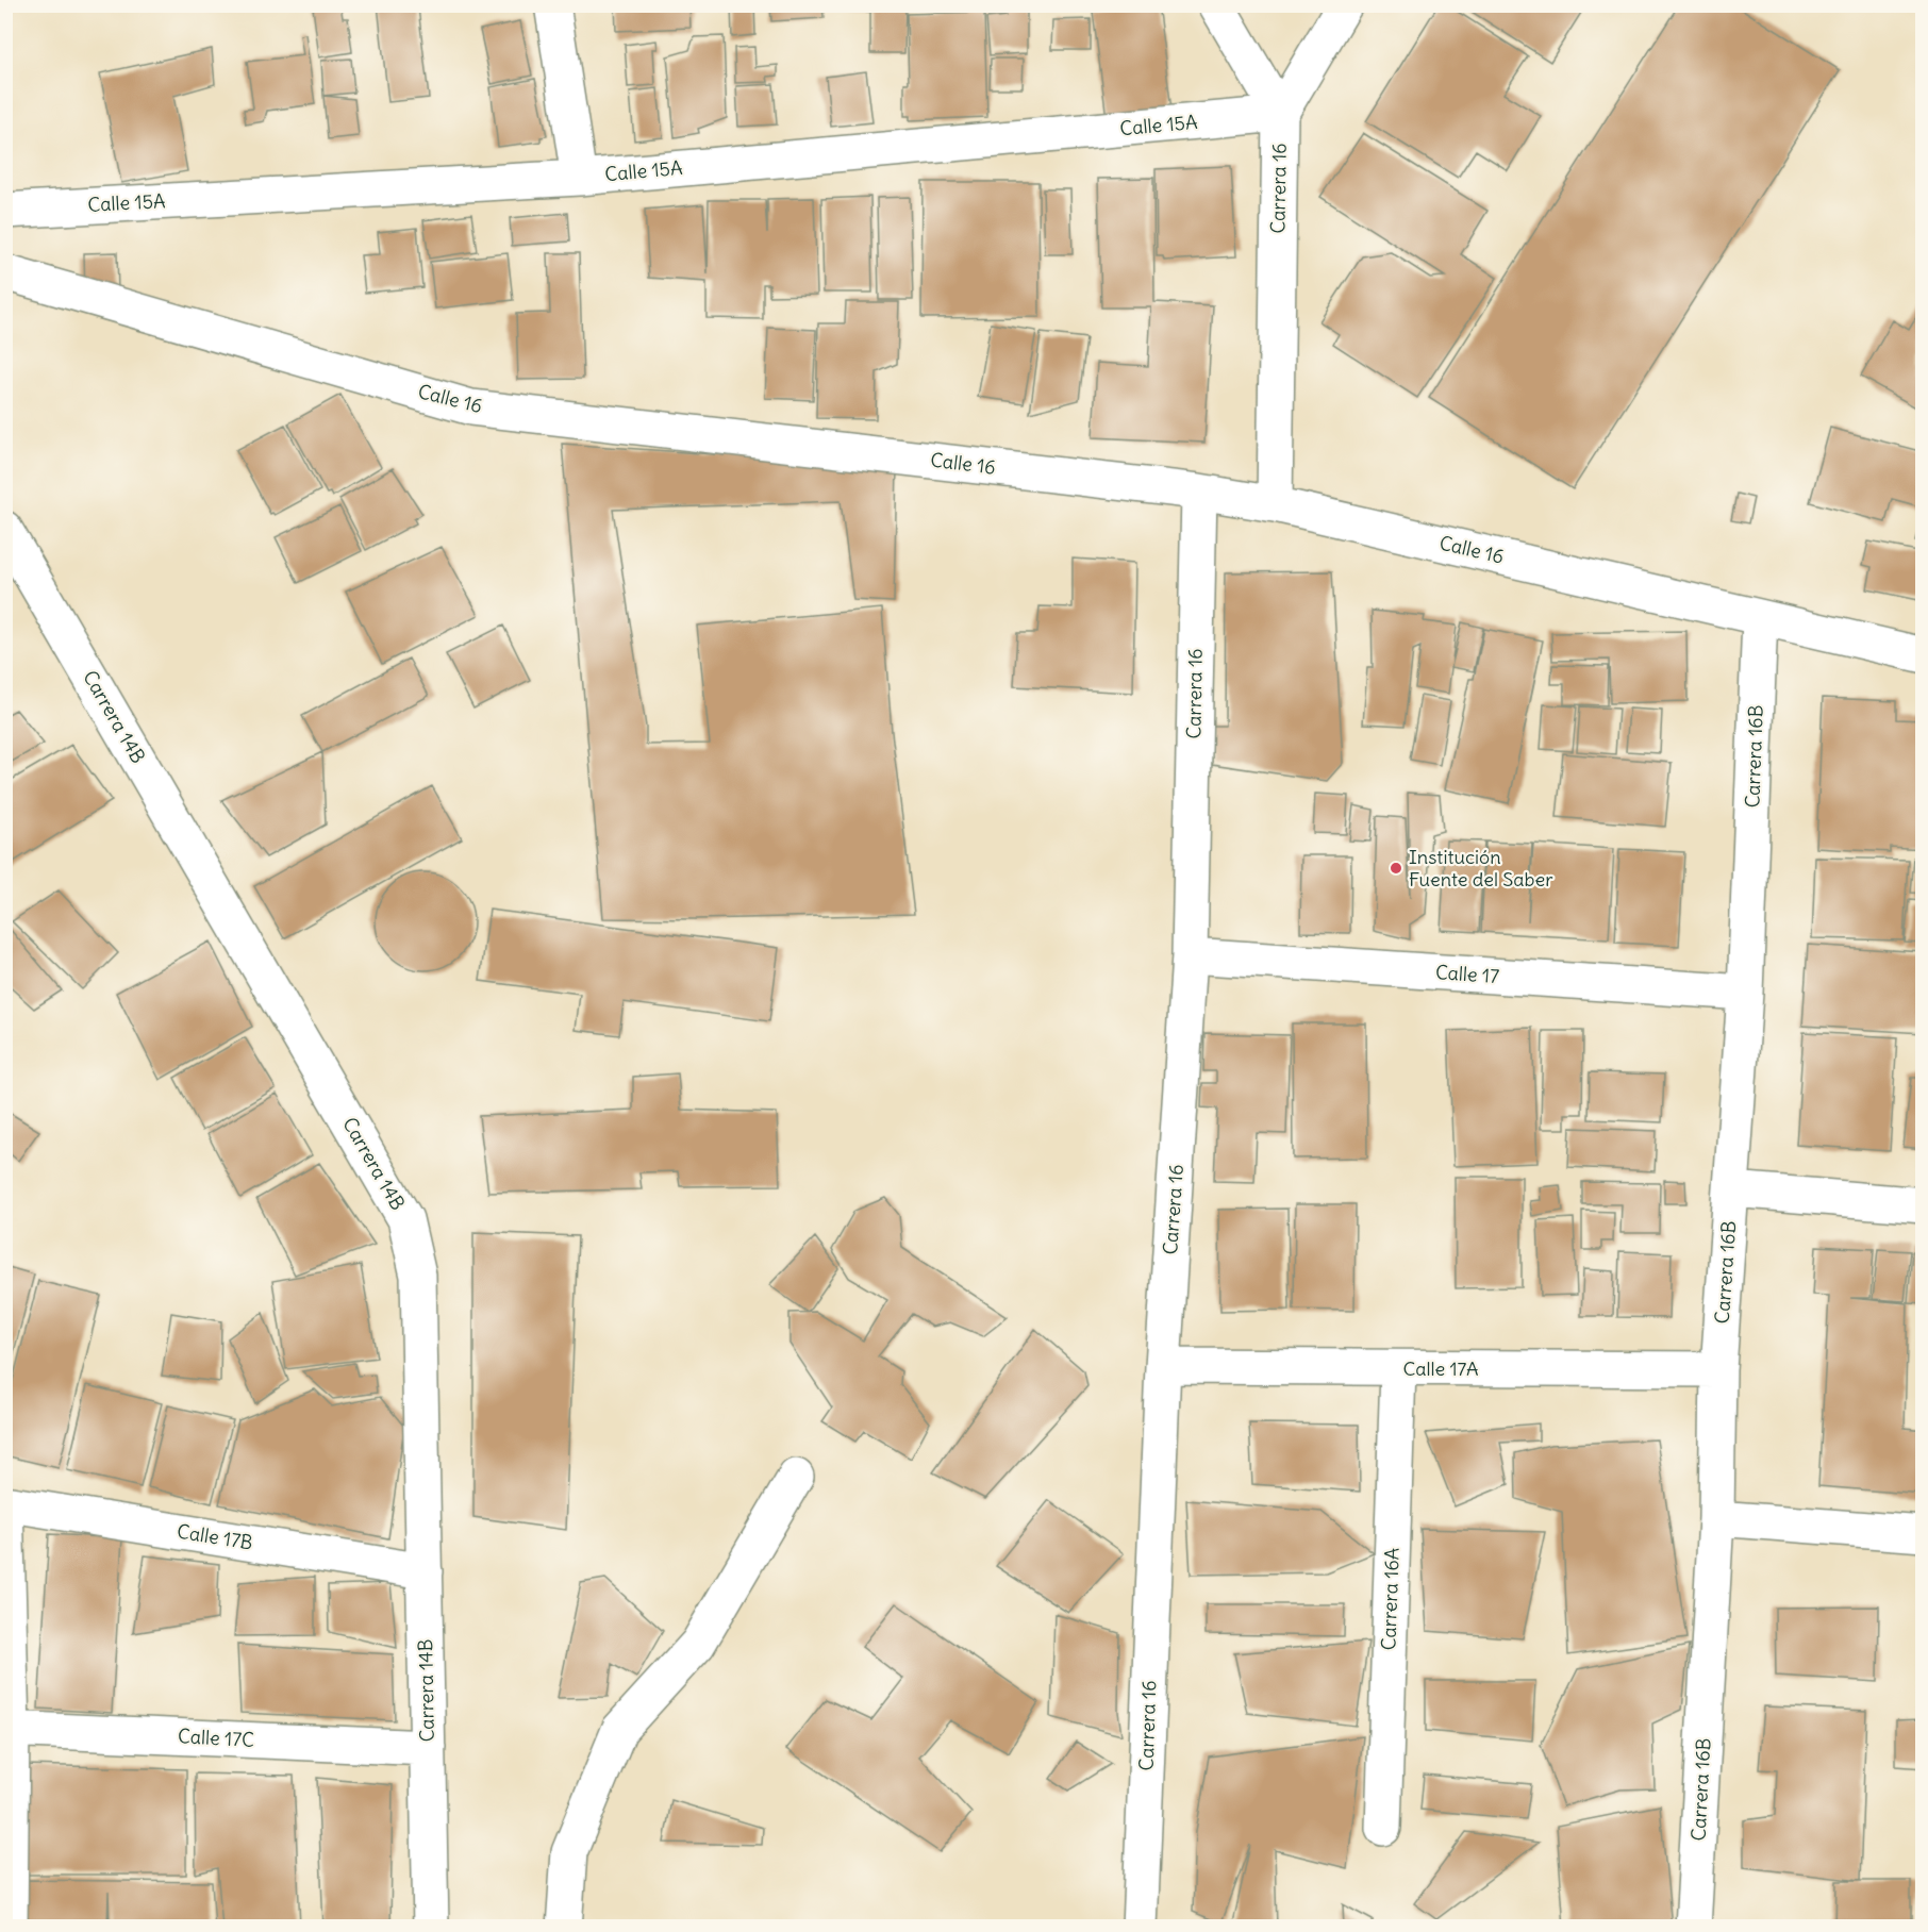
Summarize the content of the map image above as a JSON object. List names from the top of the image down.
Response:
{
  "streets": {
    "street": [
      "Calle 15A",
      "Carrera 16",
      "Calle 16",
      "Carrera 14B",
      "Carrera 16B",
      "Calle 17",
      "Calle 17A",
      "Calle 17B",
      "Carrera 16A",
      "Calle 17C"
    ]
  },
  "crossings": [
    ["Calle 15A", "Carrera 16"],
    ["Carrera 16", "Calle 16"],
    ["Carrera 16", "Calle 17"],
    ["Carrera 16", "Calle 17A"],
    ["Calle 16", "Carrera 16B"],
    ["Carrera 14B", "Calle 17B"],
    ["Carrera 14B", "Calle 17C"],
    ["Carrera 16B", "Calle 17"],
    ["Carrera 16B", "Calle 17A"],
    ["Calle 17A", "Carrera 16A"]
  ],
  "places": ["Institución Fuente del Saber"]
}
